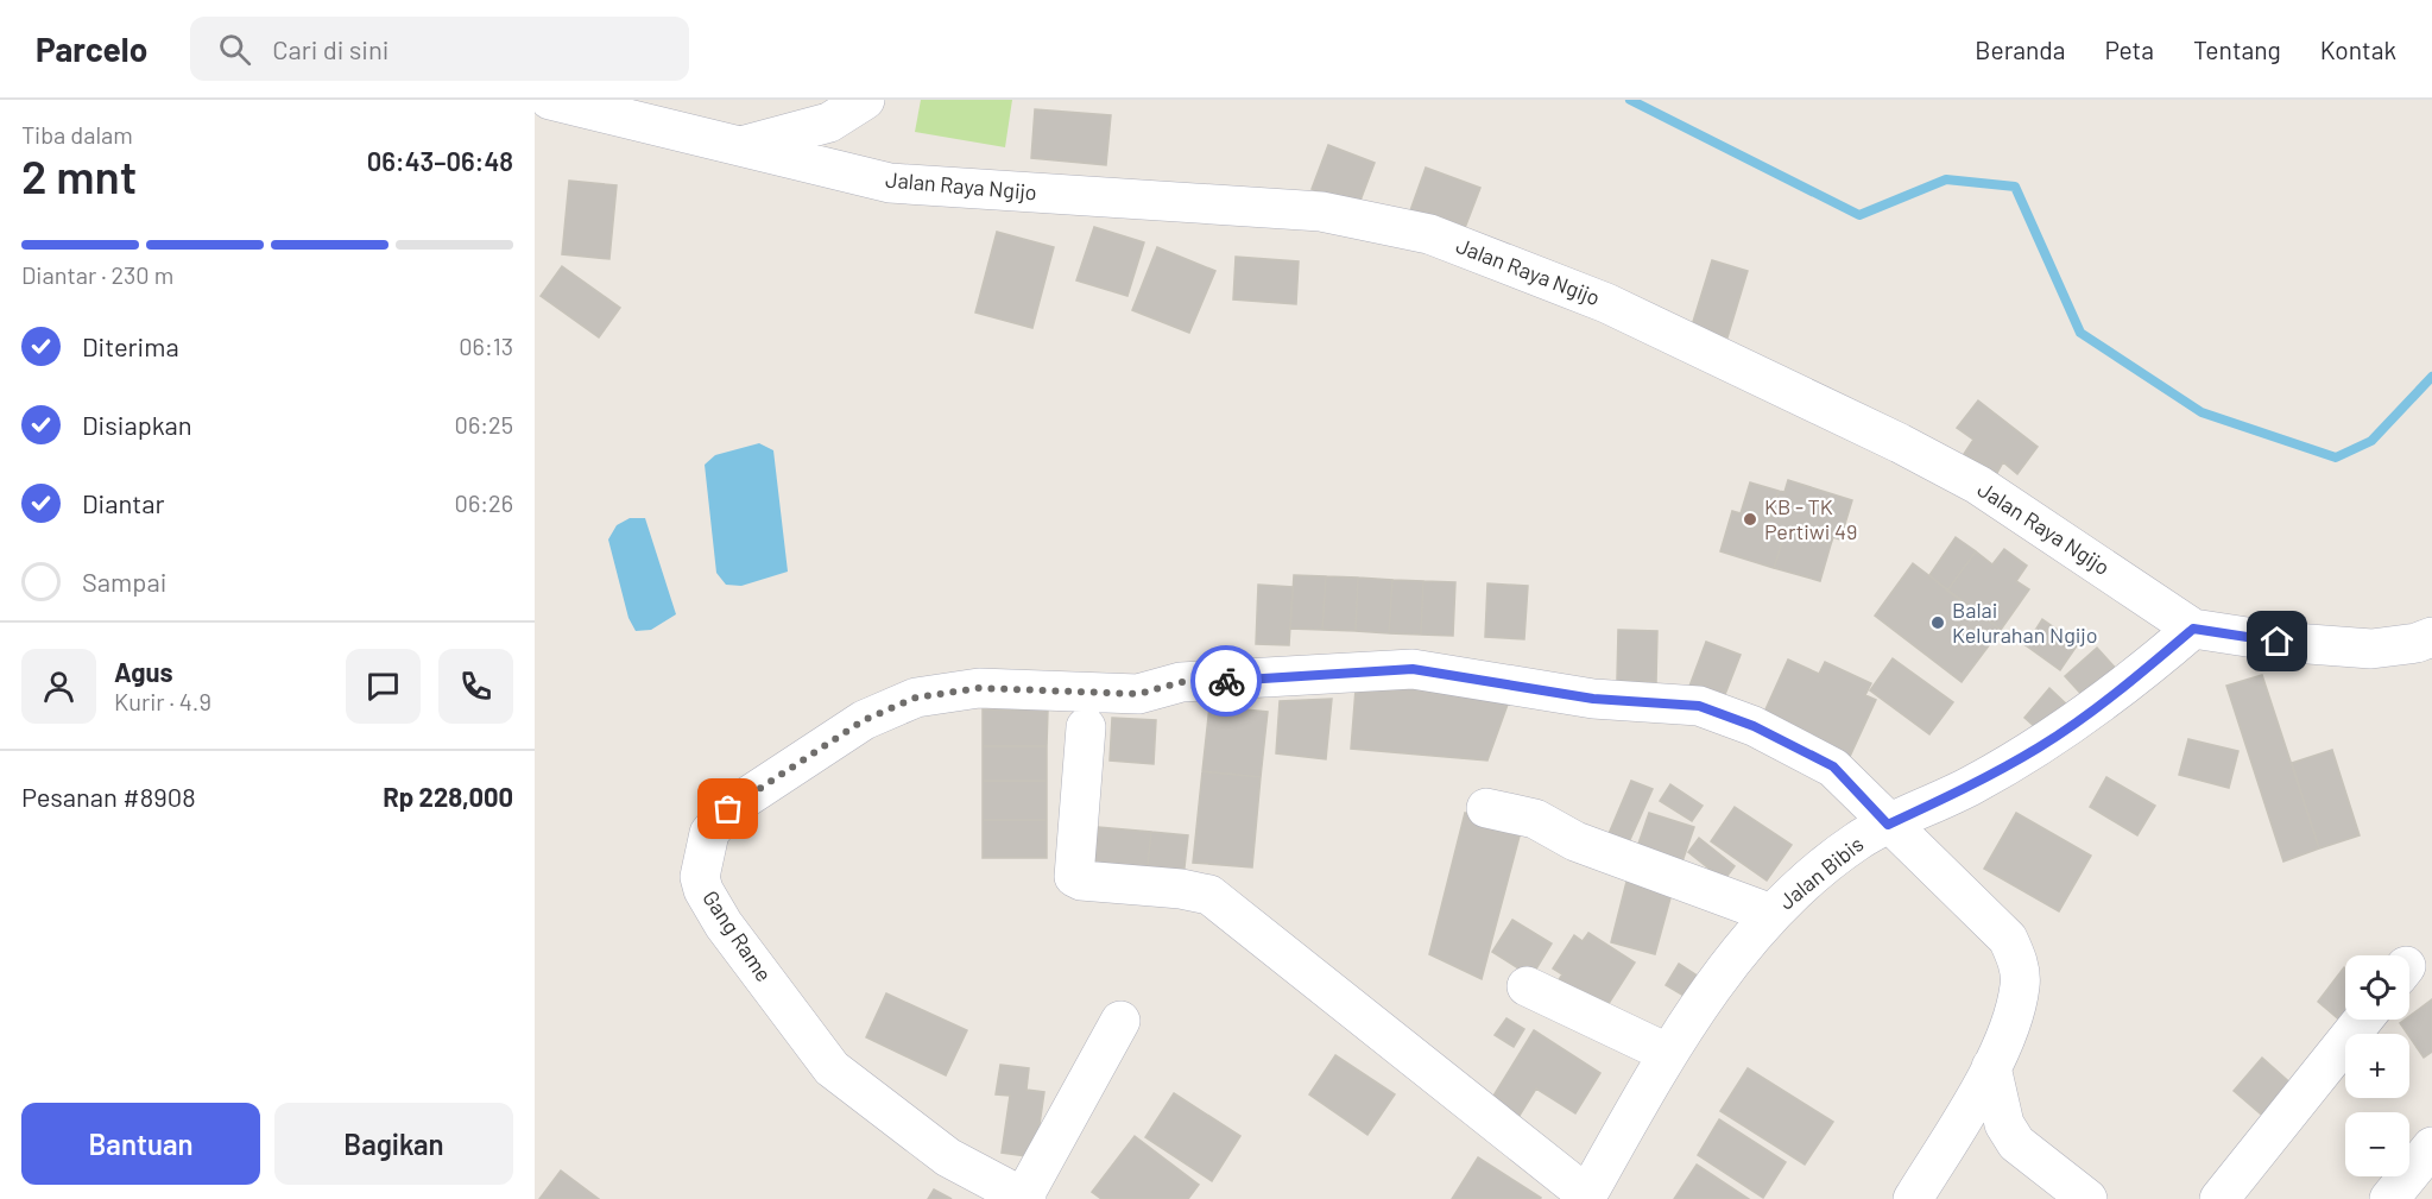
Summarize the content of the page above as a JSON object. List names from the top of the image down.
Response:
{
  "streets": {
    "street": ["Jalan Raya Ngijo", "Jalan Bibis", "Gang Rame"]
  },
  "crossings": [
    ["Jalan Raya Ngijo", "Jalan Bibis"],
    ["Jalan Bibis", "Gang Rame"]
  ],
  "places": ["KB - TK Pertiwi 49", "Balai Kelurahan Ngijo"],
  "page": {
    "header": "Parcelo",
    "search": "Cari di sini",
    "nav": [
      "Beranda",
      "Peta",
      "Tentang",
      "Kontak"
    ],
    "heading": ["2 mnt", "Tiba dalam", "06:43–06:48"],
    "panel": [
      "Agus",
      "Kurir · 4.9",
      "Pesanan #8908",
      "Rp 228,000"
    ],
    "bar": "Diantar · 230 m",
    "list": [
      ["Diterima", "06:13"],
      ["Disiapkan", "06:25"],
      ["Diantar", "06:26"],
      "Sampai"
    ],
    "map_buttons": ["+", "−"],
    "buttons": ["Bantuan", "Bagikan"]
  }
}
